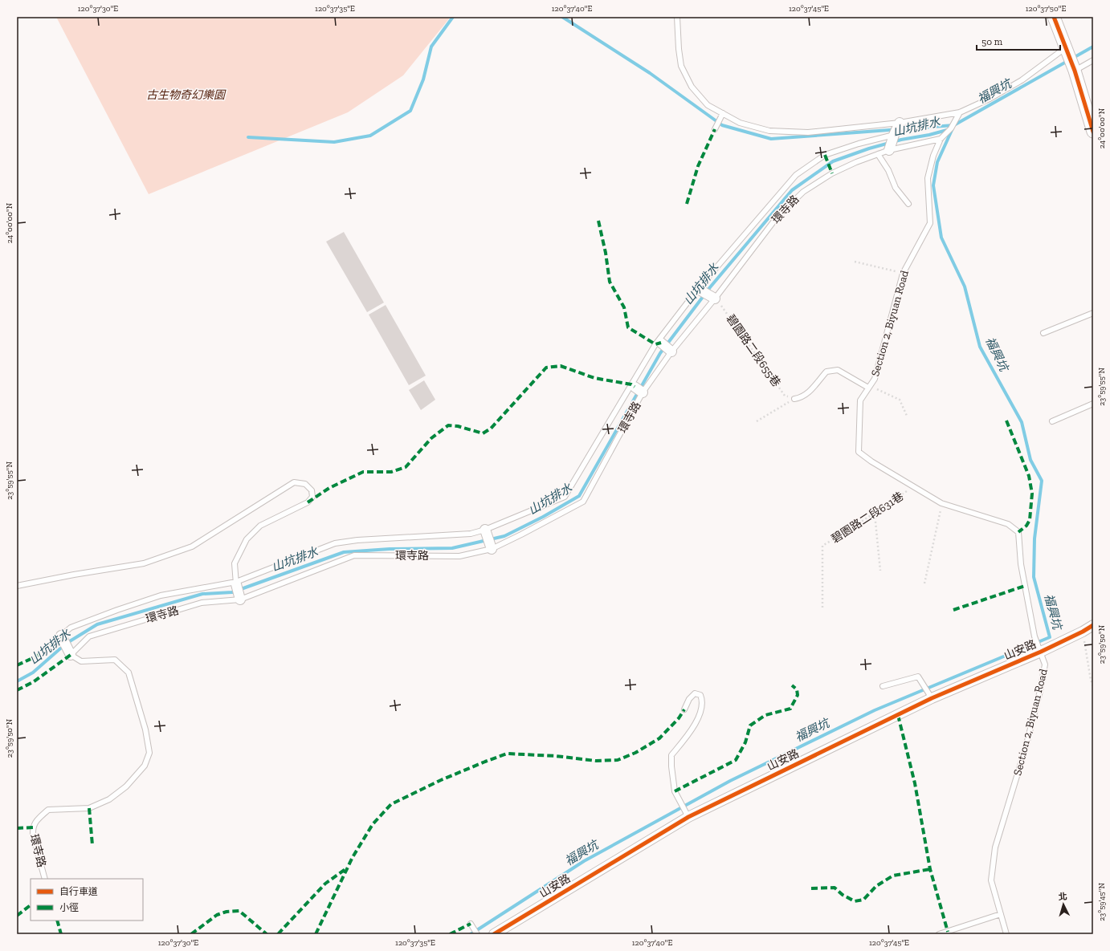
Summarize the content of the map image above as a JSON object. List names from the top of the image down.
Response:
{
  "streets": {
    "street": ["山安路"],
    "lane": ["環寺路", "Section 2, Biyuan Road"],
    "path": ["碧園路二段655巷", "碧園路二段631巷"]
  },
  "crossings": [
    ["環寺路", "Section 2, Biyuan Road"],
    ["環寺路", "碧園路二段655巷"],
    ["Section 2, Biyuan Road", "碧園路二段631巷"],
    ["Section 2, Biyuan Road", "山安路"]
  ],
  "water": ["福興坑", "山坑排水"],
  "parks": ["古生物奇幻樂園"],
  "legend": ["自行車道", "小徑"],
  "scale_bar": "50 m",
  "north": "top",
  "coordinates": [
    "120°37'30\"E",
    "120°37'35\"E",
    "120°37'40\"E",
    "120°37'45\"E",
    "120°37'50\"E",
    "24°00'00\"N",
    "23°59'55\"N",
    "23°59'50\"N",
    "23°59'45\"N"
  ]
}
